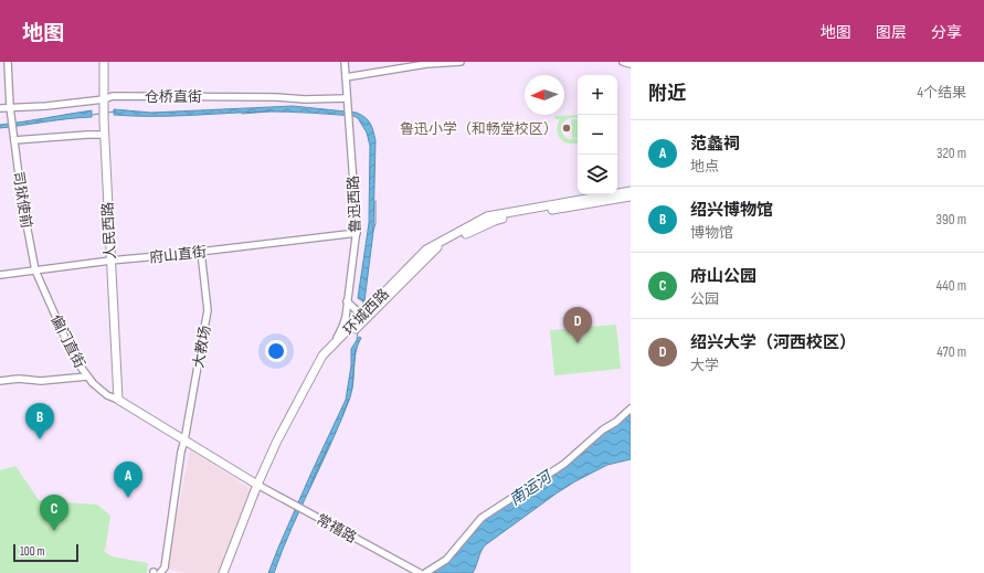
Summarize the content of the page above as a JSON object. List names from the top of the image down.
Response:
{
  "streets": {
    "main road": ["人民西路", "环城西路"],
    "street": [
      "仓桥直街",
      "司狱使前",
      "鲁迅西路",
      "府山直街",
      "偏门直街",
      "大教场",
      "常禧路"
    ]
  },
  "crossings": [
    ["仓桥直街", "司狱使前"],
    ["仓桥直街", "鲁迅西路"],
    ["仓桥直街", "人民西路"],
    ["司狱使前", "府山直街"],
    ["司狱使前", "偏门直街"],
    ["鲁迅西路", "府山直街"],
    ["鲁迅西路", "环城西路"],
    ["人民西路", "府山直街"],
    ["人民西路", "偏门直街"],
    ["府山直街", "偏门直街"],
    ["府山直街", "大教场"],
    ["环城西路", "常禧路"]
  ],
  "water": ["南运河"],
  "places": ["鲁迅小学（和畅堂校区）"],
  "scale_bar": "100 m",
  "north": "left",
  "page": {
    "header": "地图",
    "nav": ["地图", "图层", "分享"],
    "heading": ["附近", "4个结果"],
    "map_buttons": ["+", "−"],
    "list": [
      {
        "mark": "A",
        "name": "范蠡祠",
        "note": "地点",
        "value": "320 m"
      },
      {
        "mark": "B",
        "name": "绍兴博物馆",
        "note": "博物馆",
        "value": "390 m"
      },
      {
        "mark": "C",
        "name": "府山公园",
        "note": "公园",
        "value": "440 m"
      },
      {
        "mark": "D",
        "name": "绍兴大学（河西校区）",
        "note": "大学",
        "value": "470 m"
      }
    ],
    "pins": [
      "D",
      "B",
      "A",
      "C"
    ],
    "scale": "100 m"
  }
}
